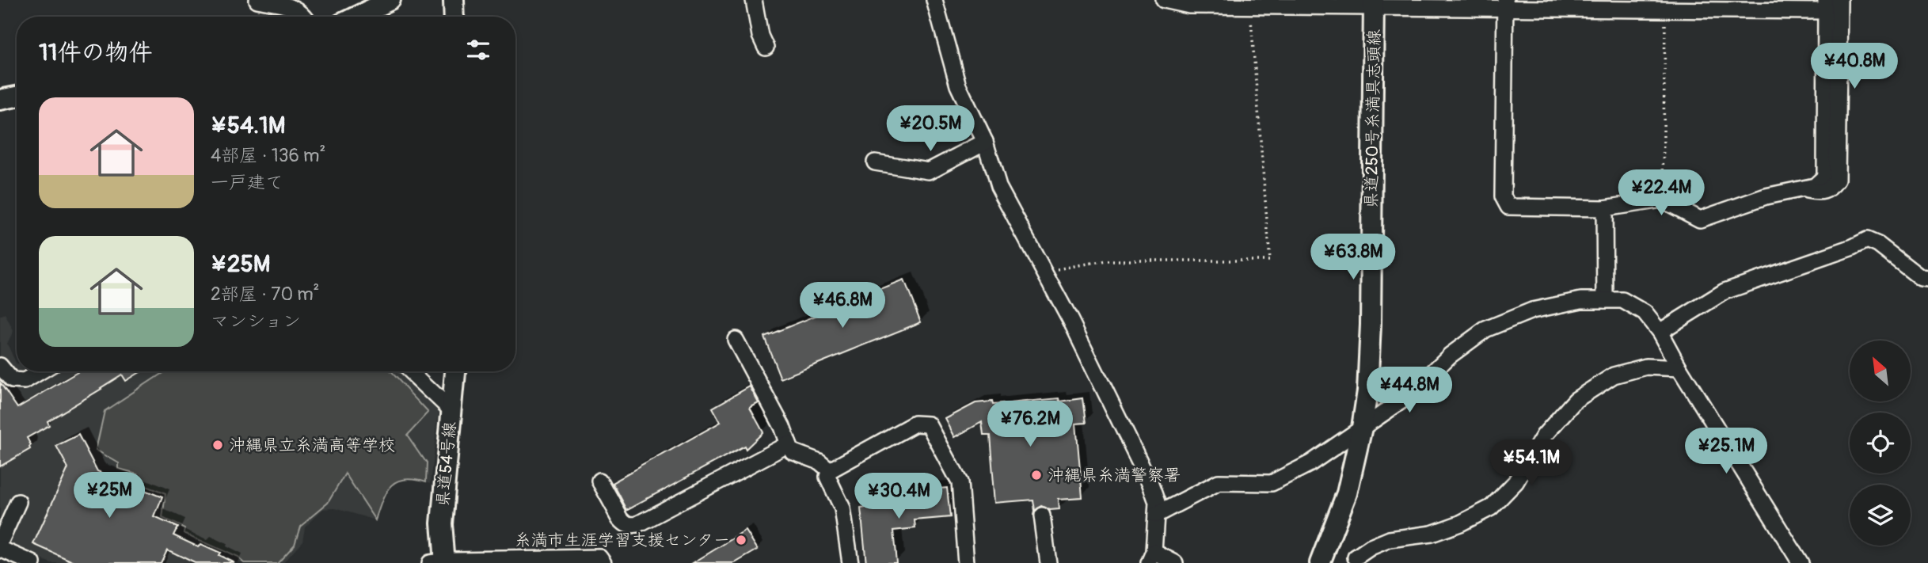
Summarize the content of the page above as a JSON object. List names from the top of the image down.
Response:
{
  "streets": {
    "main road": ["県道250号糸満具志頭線", "県道54号線"]
  },
  "places": ["沖縄県立糸満高等学校", "沖縄県糸満警察署", "糸満市生涯学習支援センター"],
  "north": "top left",
  "page": {
    "heading": "11件の物件",
    "price": [
      "¥40.8M",
      "¥20.5M",
      "¥22.4M",
      "¥63.8M",
      "¥46.8M",
      "¥44.8M",
      "¥76.2M",
      "¥25.1M",
      "¥54.1M",
      "¥25M",
      "¥30.4M"
    ],
    "list": [
      {
        "name": "¥54.1M",
        "note": "4部屋 · 136 m² · 一戸建て"
      },
      {
        "name": "¥25M",
        "note": "2部屋 · 70 m² · マンション"
      }
    ]
  }
}
